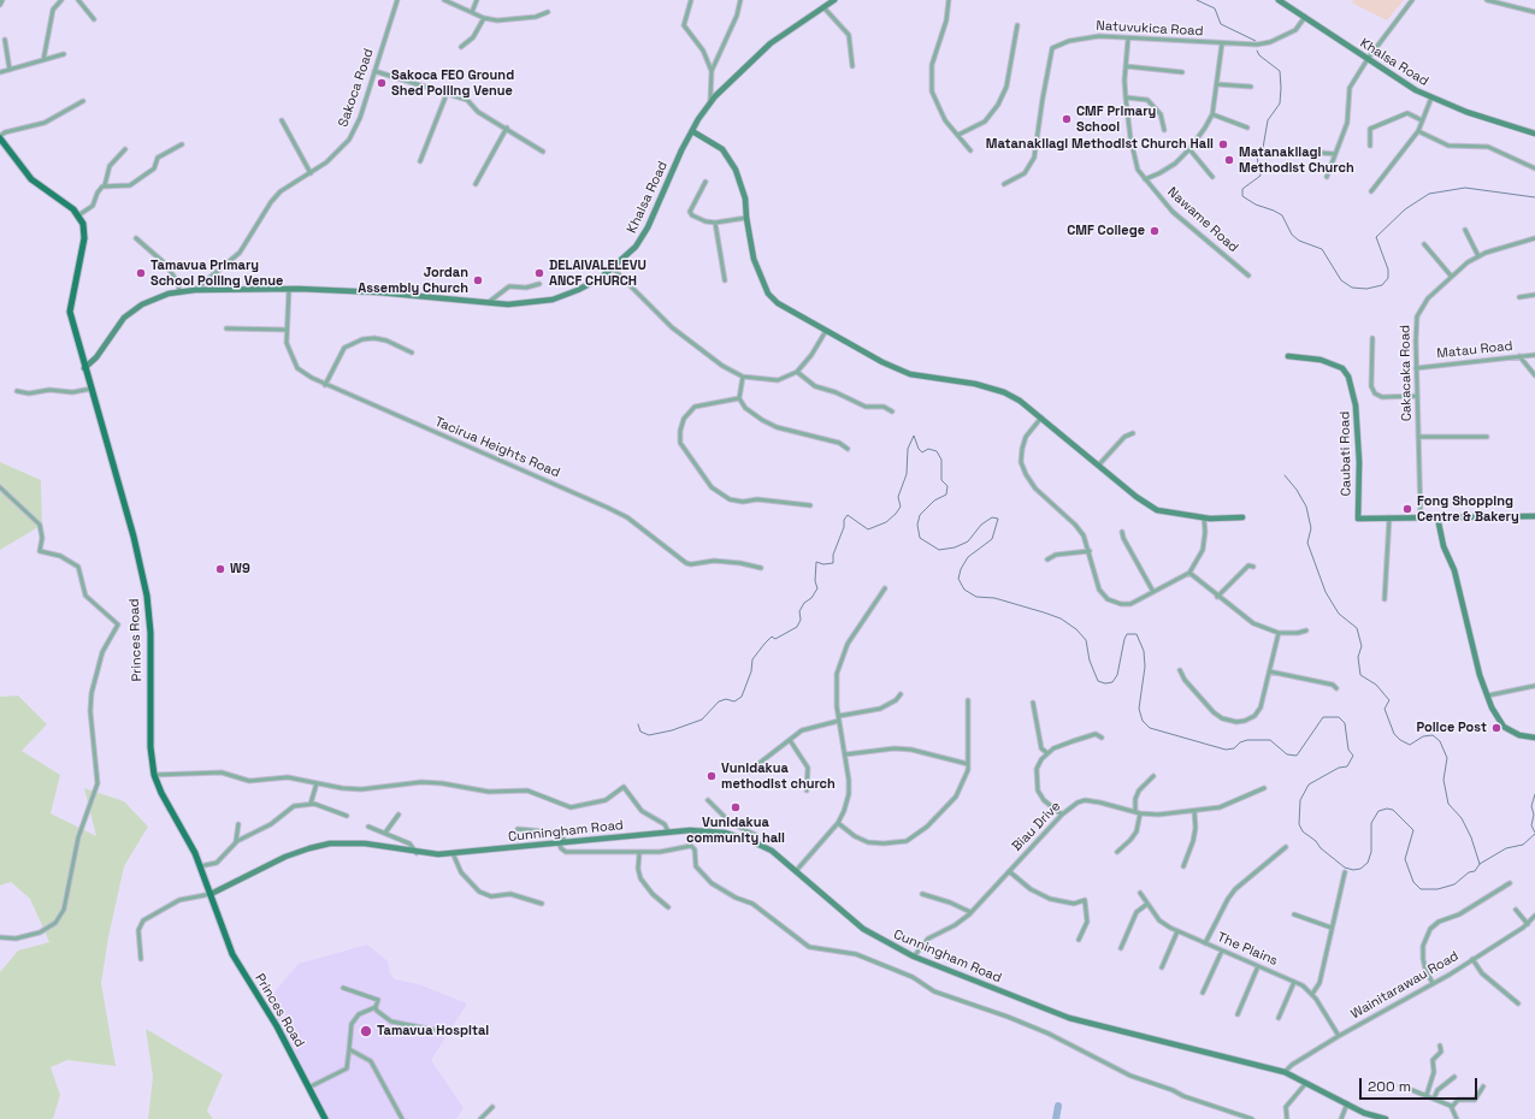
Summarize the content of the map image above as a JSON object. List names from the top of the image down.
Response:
{
  "streets": {
    "main road": [
      "Khalsa Road",
      "Caubati Road",
      "Princes Road",
      "Cunningham Road"
    ],
    "street": [
      "Natuvukica Road",
      "Sakoca Road",
      "Nawame Road",
      "Matau Road",
      "Cakacaka Road",
      "Tacirua Heights Road",
      "Biau Drive",
      "The Plains",
      "Wainitarawau Road"
    ]
  },
  "crossings": [
    ["Natuvukica Road", "Khalsa Road"],
    ["Natuvukica Road", "Nawame Road"],
    ["Khalsa Road", "Sakoca Road"],
    ["Khalsa Road", "Tacirua Heights Road"],
    ["Khalsa Road", "Princes Road"],
    ["Matau Road", "Cakacaka Road"],
    ["Cakacaka Road", "Caubati Road"],
    ["Princes Road", "Cunningham Road"],
    ["Biau Drive", "Cunningham Road"],
    ["Cunningham Road", "Wainitarawau Road"],
    ["The Plains", "Wainitarawau Road"]
  ],
  "places": [
    "Sakoca FEO Ground Shed Polling Venue",
    "CMF Primary School",
    "Matanakilagi Methodist Church Hall",
    "Matanakilagi Methodist Church",
    "CMF College",
    "Tamavua Primary School Polling Venue",
    "DELAIVALELEVU ANCF CHURCH",
    "Jordan Assembly Church",
    "Fong Shopping Centre & Bakery",
    "W9",
    "Police Post",
    "Vunidakua methodist church",
    "Vunidakua community hall",
    "Tamavua Hospital"
  ],
  "scale_bar": "200 m"
}
